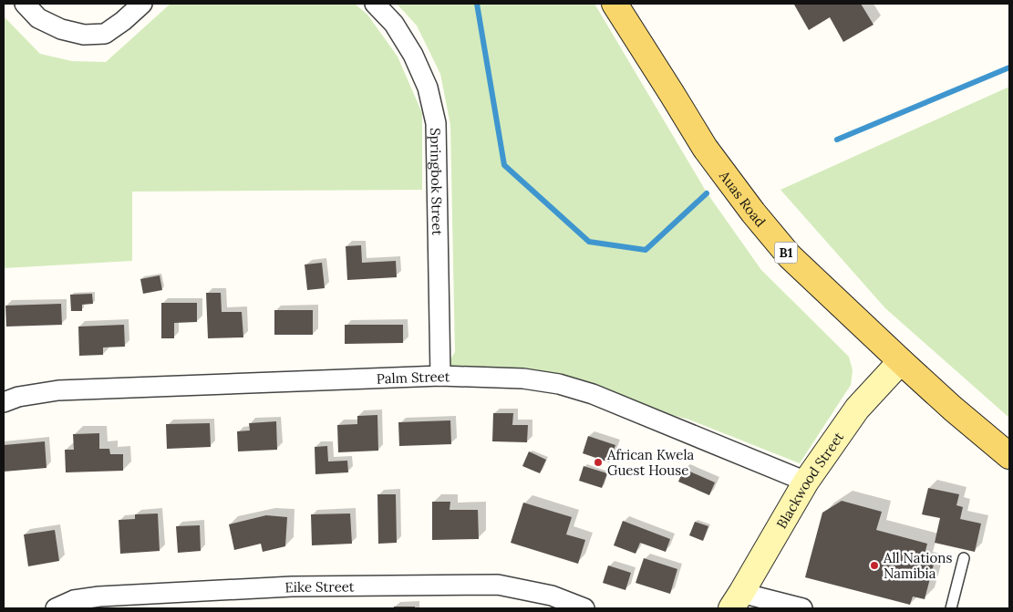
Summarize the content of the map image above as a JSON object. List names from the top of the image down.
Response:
{
  "streets": {
    "main road": ["Auas Road", "B1"],
    "street": [
      "Springbok Street",
      "Palm Street",
      "Blackwood Street",
      "Eike Street"
    ]
  },
  "crossings": [
    ["Springbok Street", "Palm Street"],
    ["Auas Road", "Blackwood Street"],
    ["Palm Street", "Blackwood Street"]
  ],
  "places": ["African Kwela Guest House", "All Nations Namibia"]
}
